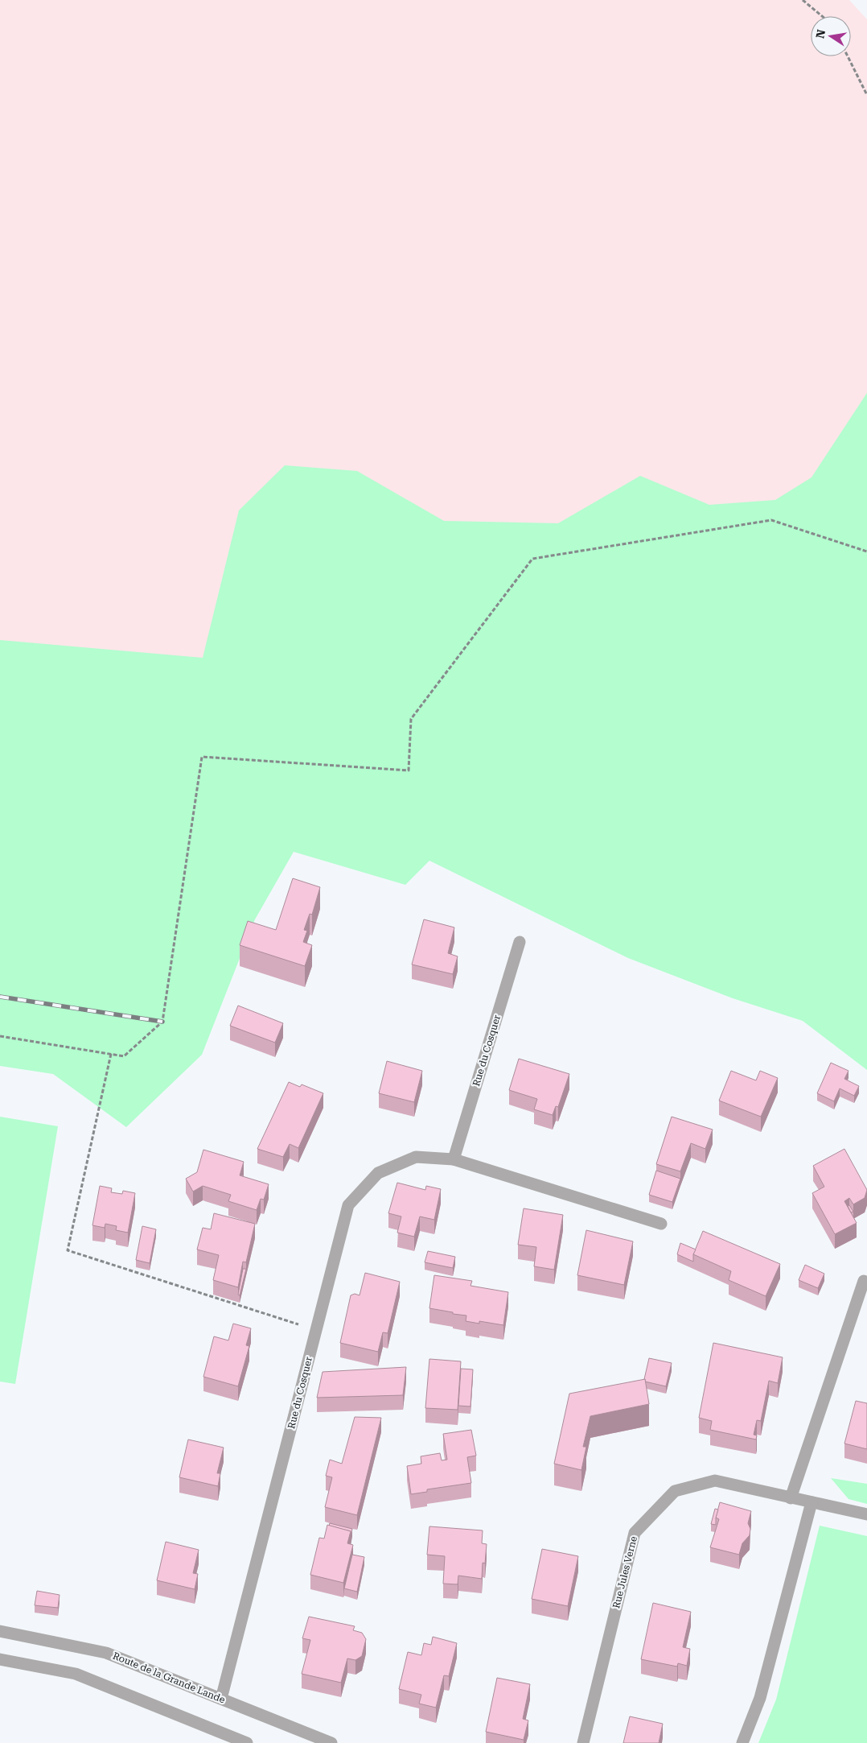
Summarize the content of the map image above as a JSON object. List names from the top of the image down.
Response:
{
  "streets": {
    "street": ["Rue du Cosquer", "Rue Jules Verne", "Route de la Grande Lande"]
  },
  "crossings": [
    ["Rue du Cosquer", "Route de la Grande Lande"]
  ],
  "north": "left"
}
